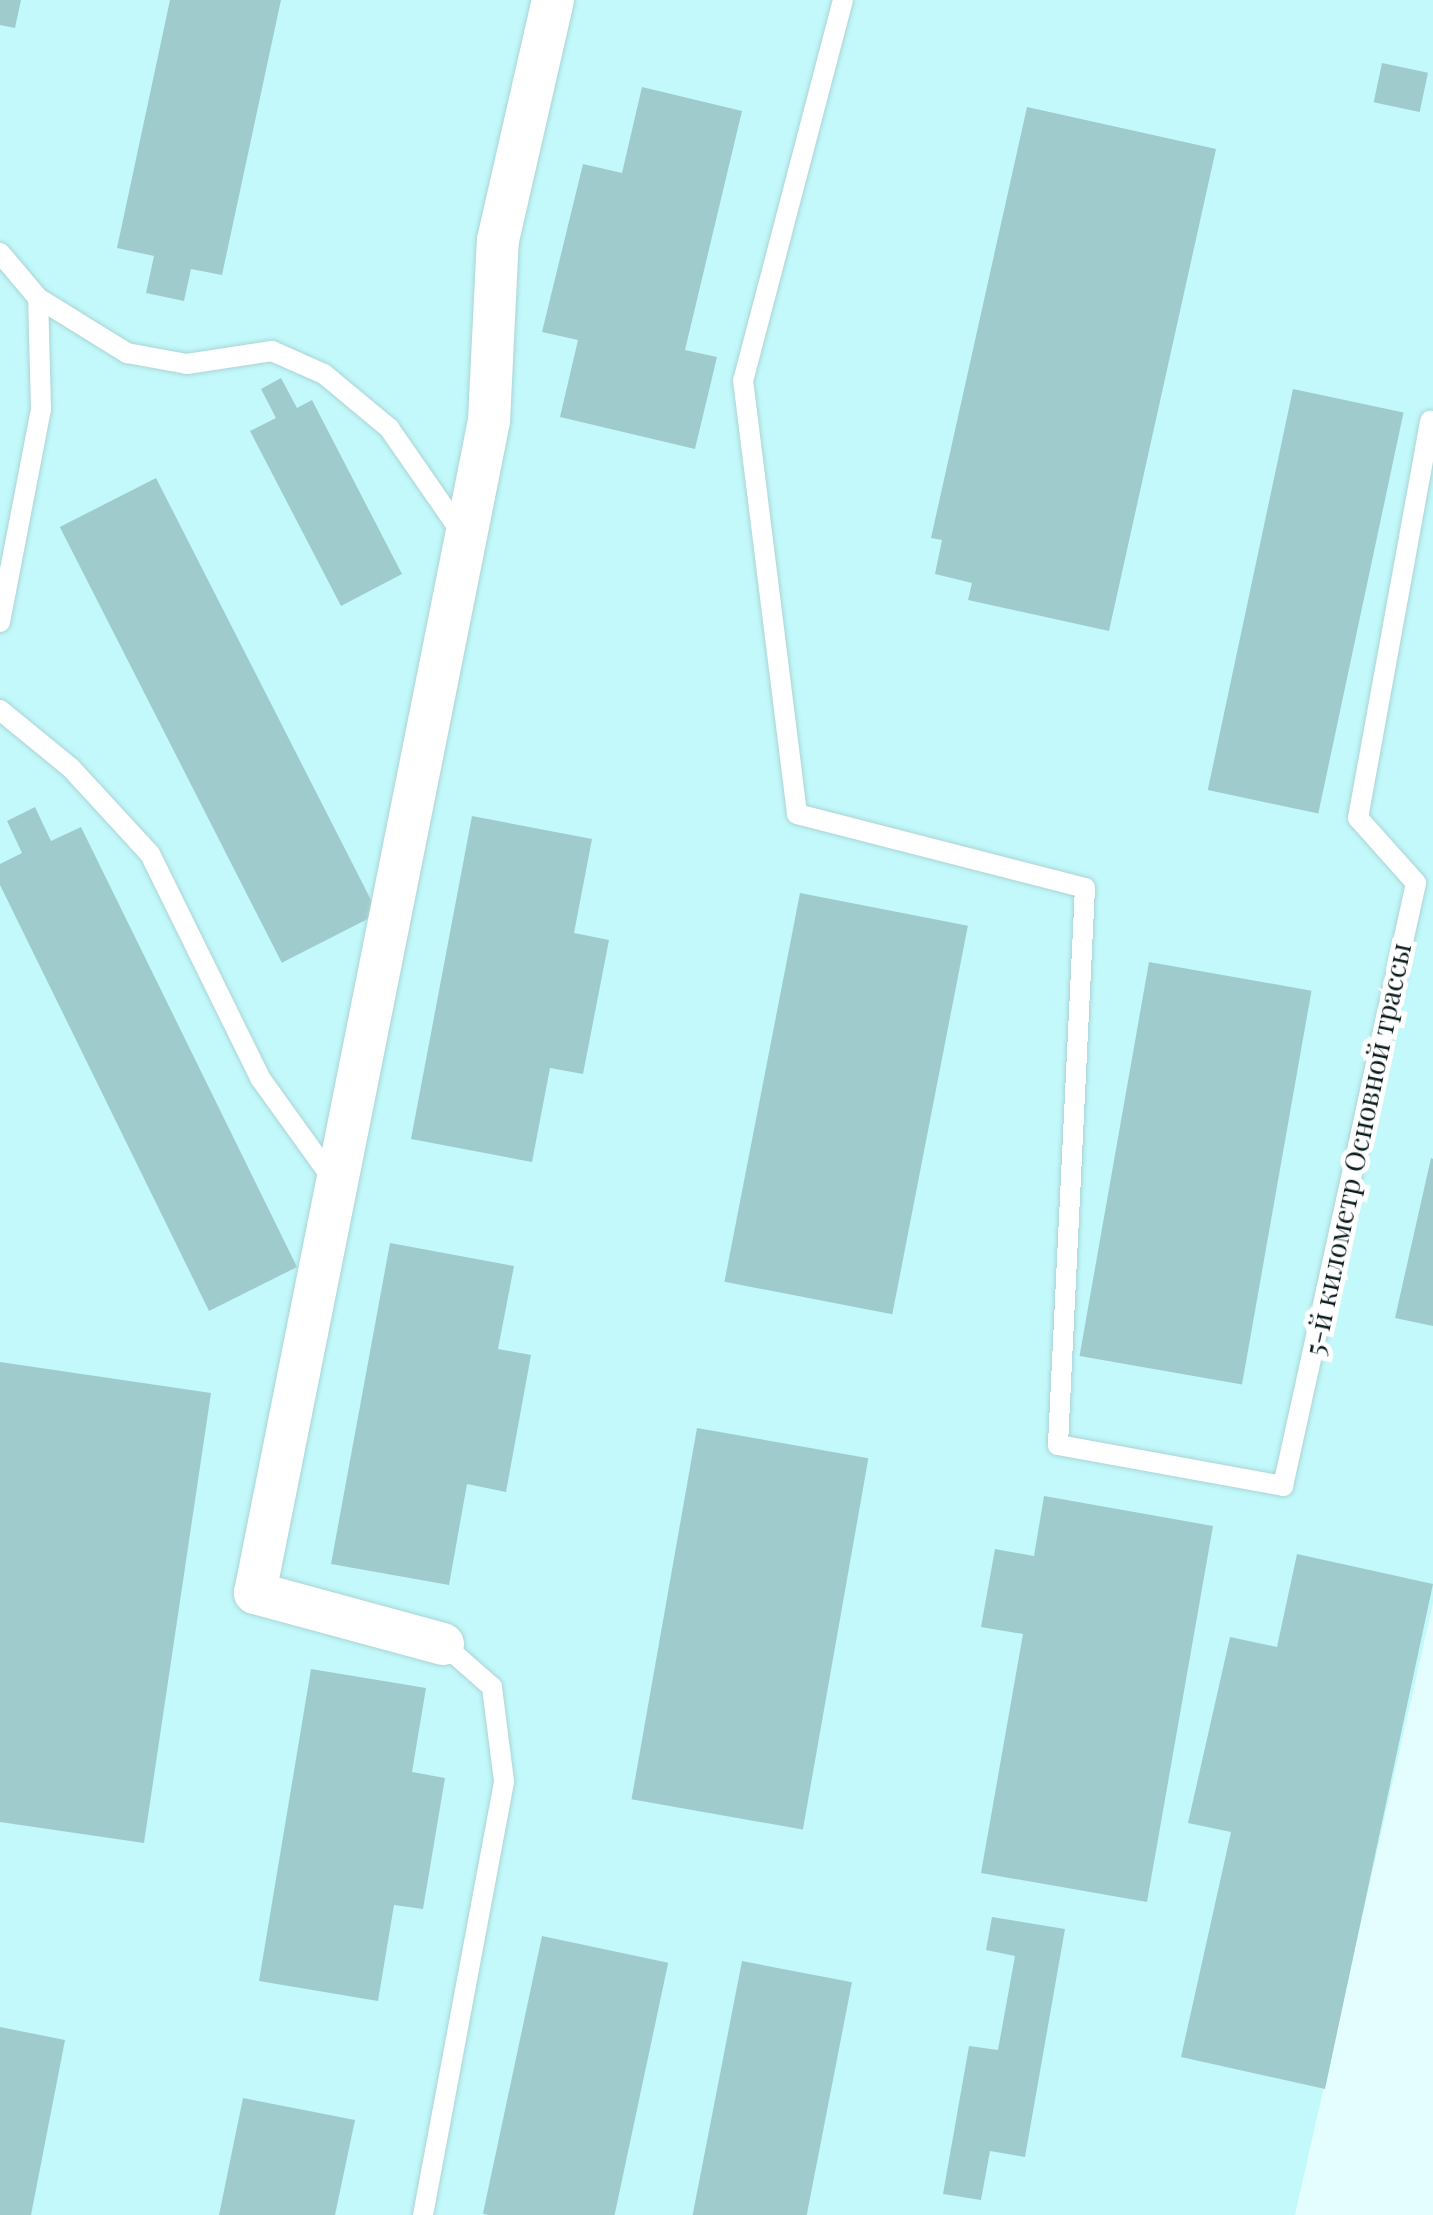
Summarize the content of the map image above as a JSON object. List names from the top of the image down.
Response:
{
  "streets": {
    "lane": ["5-й километр Основной трассы"]
  }
}
